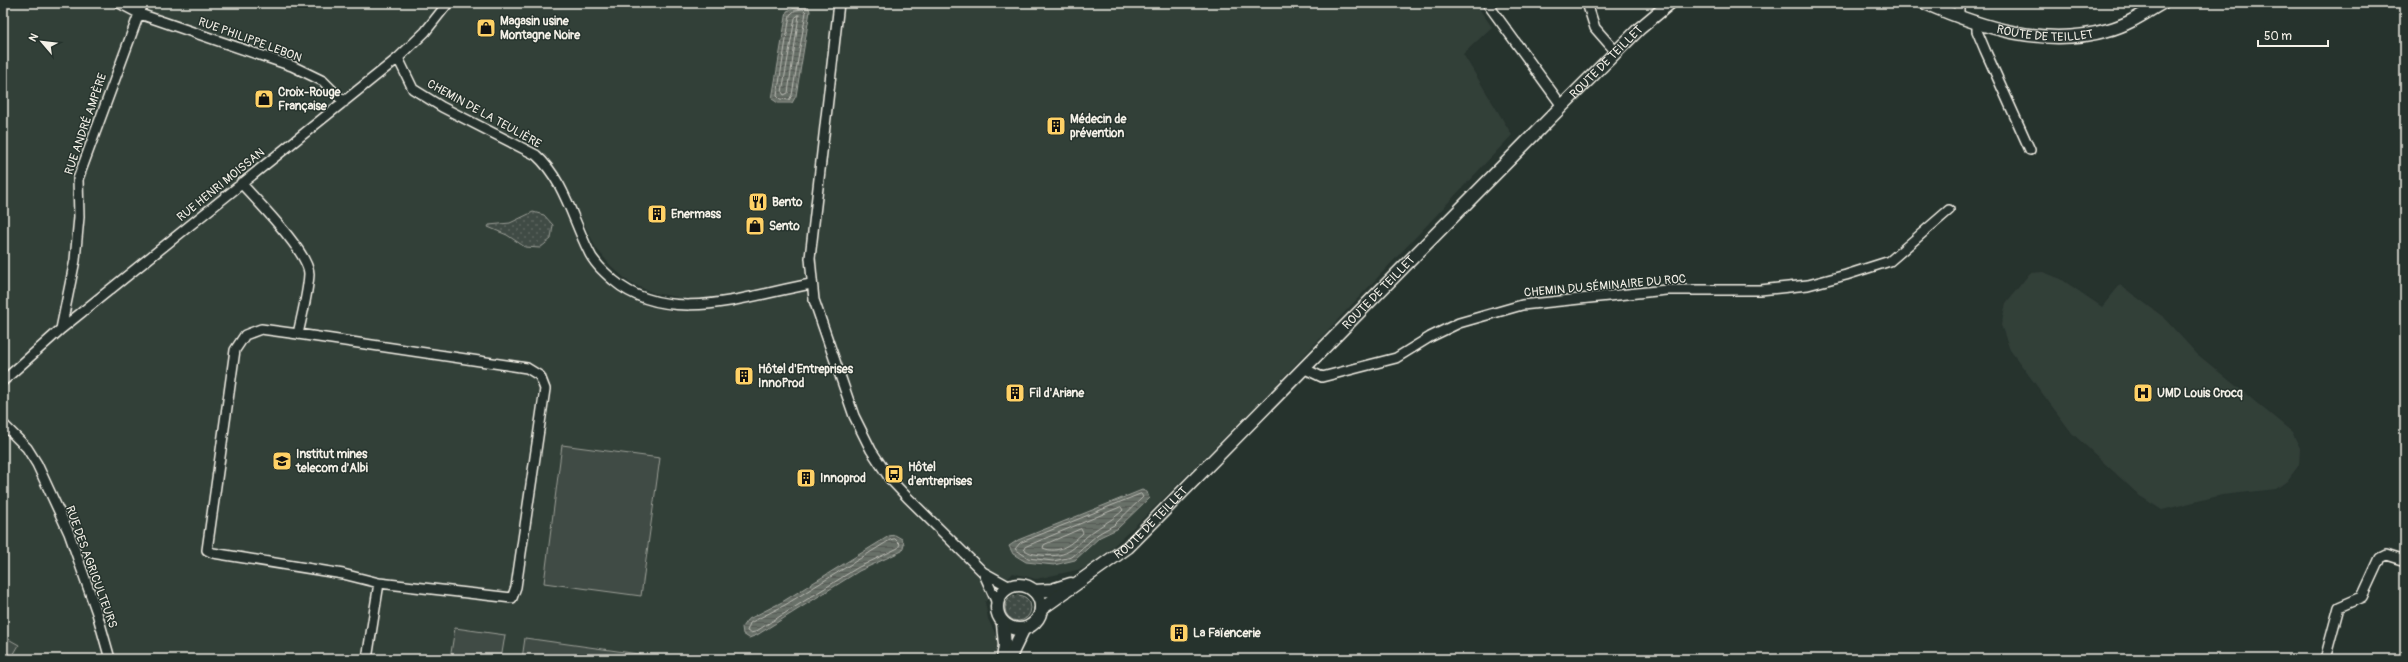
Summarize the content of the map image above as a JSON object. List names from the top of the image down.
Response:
{
  "streets": {
    "main road": ["ROUTE DE TEILLET"],
    "street": [
      "RUE PHILIPPE LEBON",
      "CHEMIN DE LA TEULIÈRE",
      "RUE ANDRÉ AMPÈRE",
      "RUE HENRI MOISSAN",
      "CHEMIN DU SÉMINAIRE DU ROC",
      "RUE DES AGRICULTEURS"
    ]
  },
  "crossings": [
    ["ROUTE DE TEILLET", "CHEMIN DU SÉMINAIRE DU ROC"],
    ["RUE PHILIPPE LEBON", "RUE ANDRÉ AMPÈRE"],
    ["RUE PHILIPPE LEBON", "RUE HENRI MOISSAN"],
    ["CHEMIN DE LA TEULIÈRE", "RUE HENRI MOISSAN"],
    ["RUE ANDRÉ AMPÈRE", "RUE HENRI MOISSAN"]
  ],
  "places": {
    "shop": ["Magasin usine Montagne Noire", "Croix-Rouge Française", "Sento"],
    "building": [
      "Médecin de prévention",
      "Enermass",
      "Hôtel d'Entreprises InnoProd",
      "Fil d'Ariane",
      "Innoprod",
      "La Faïencerie"
    ],
    "restaurant": ["Bento"],
    "hospital": ["UMD Louis Crocq"],
    "school or university": ["Institut mines telecom d'Albi"],
    "bus stop": ["Hôtel d'entreprises"]
  },
  "scale_bar": "50 m",
  "north": "top left"
}
